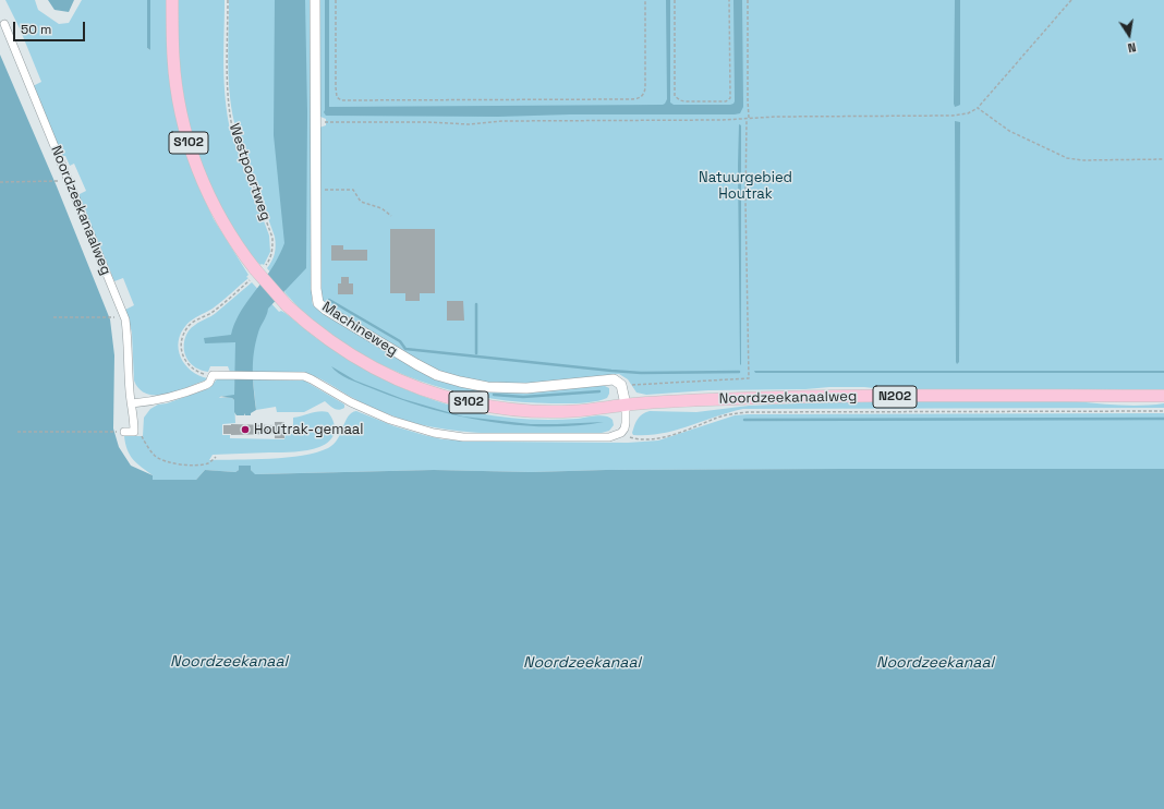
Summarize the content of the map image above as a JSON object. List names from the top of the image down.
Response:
{
  "streets": {
    "main road": ["S102", "Noordzeekanaalweg", "N202"],
    "street": ["Machineweg"],
    "path": ["Westpoortweg"]
  },
  "crossings": [
    ["S102", "Westpoortweg"],
    ["S102", "Noordzeekanaalweg"]
  ],
  "water": ["Noordzeekanaal"],
  "parks": ["Natuurgebied Houtrak"],
  "places": ["Houtrak-gemaal"],
  "scale_bar": "50 m",
  "north": "bottom"
}
